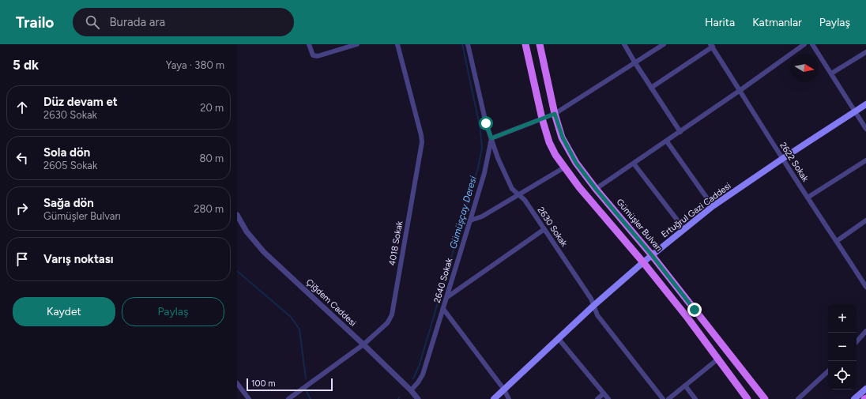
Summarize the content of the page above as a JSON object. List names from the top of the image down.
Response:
{
  "streets": {
    "main road": ["Ertuğrul Gazi Caddesi", "Gümüşler Bulvarı"],
    "street": [
      "2622 Sokak",
      "2630 Sokak",
      "4018 Sokak",
      "2640 Sokak",
      "Çiğdem Caddesi"
    ]
  },
  "crossings": [
    ["2622 Sokak", "Ertuğrul Gazi Caddesi"],
    ["Ertuğrul Gazi Caddesi", "Gümüşler Bulvarı"],
    ["Ertuğrul Gazi Caddesi", "2630 Sokak"],
    ["2630 Sokak", "2640 Sokak"],
    ["4018 Sokak", "Çiğdem Caddesi"],
    ["2640 Sokak", "Çiğdem Caddesi"]
  ],
  "water": ["Gümüşçay Deresi"],
  "scale_bar": "100 m",
  "north": "right",
  "page": {
    "header": "Trailo",
    "search": "Burada ara",
    "nav": ["Harita", "Katmanlar", "Paylaş"],
    "heading": ["5 dk", "Yaya · 380 m"],
    "list": [
      ["Düz devam et", "2630 Sokak", "20 m"],
      ["Sola dön", "2605 Sokak", "80 m"],
      ["Sağa dön", "Gümüşler Bulvarı", "280 m"],
      "Varış noktası"
    ],
    "buttons": ["Kaydet", "Paylaş"],
    "map_buttons": ["+", "−"],
    "scale": "100 m"
  }
}
